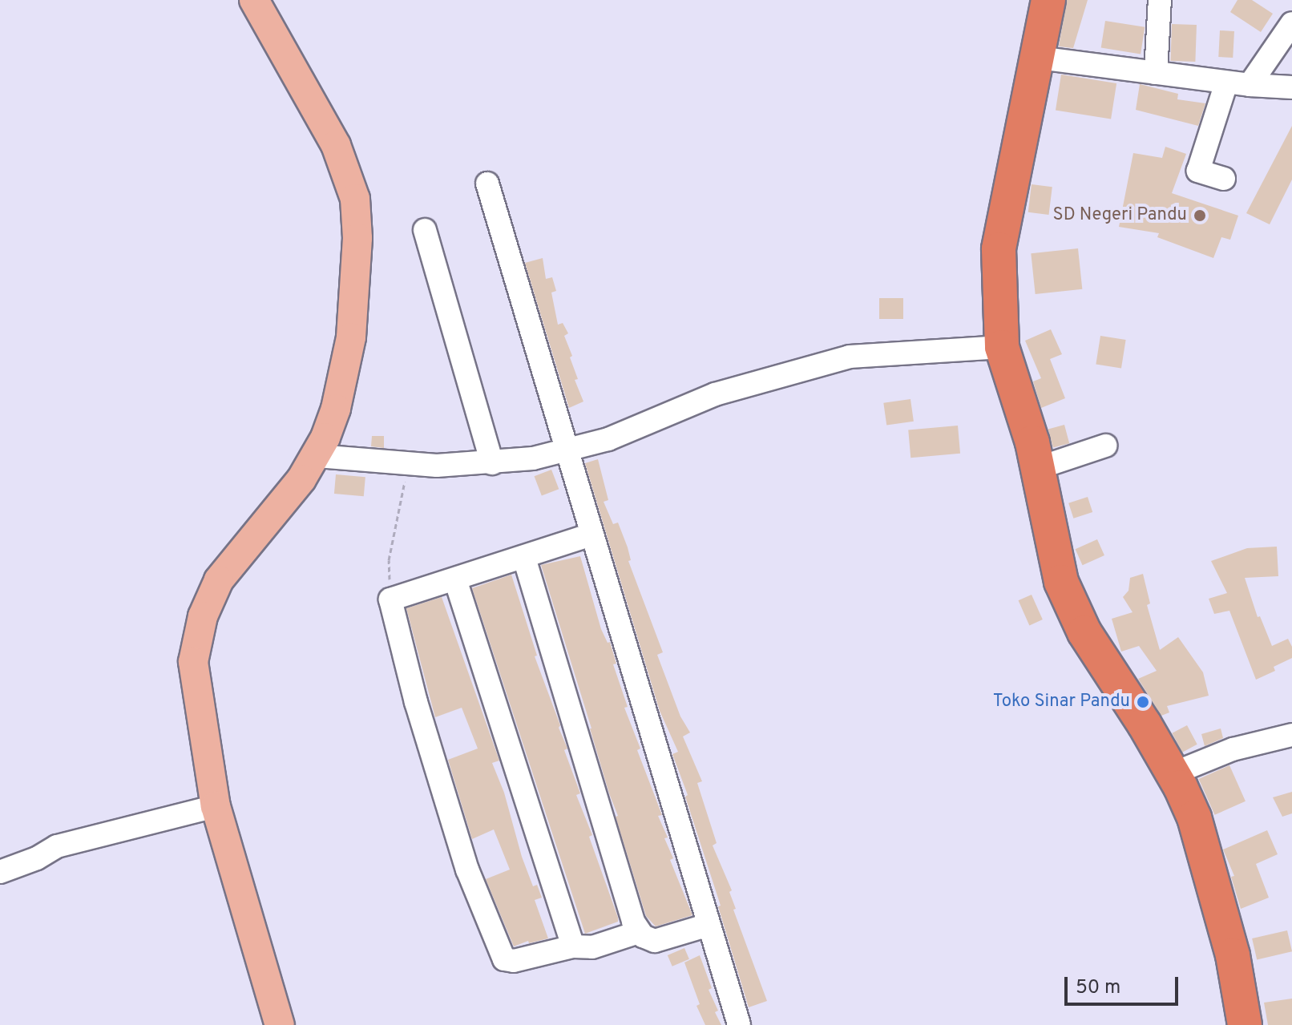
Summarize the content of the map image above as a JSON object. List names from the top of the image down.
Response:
{
  "places": ["SD Negeri Pandu", "Toko Sinar Pandu"],
  "scale_bar": "50 m"
}
